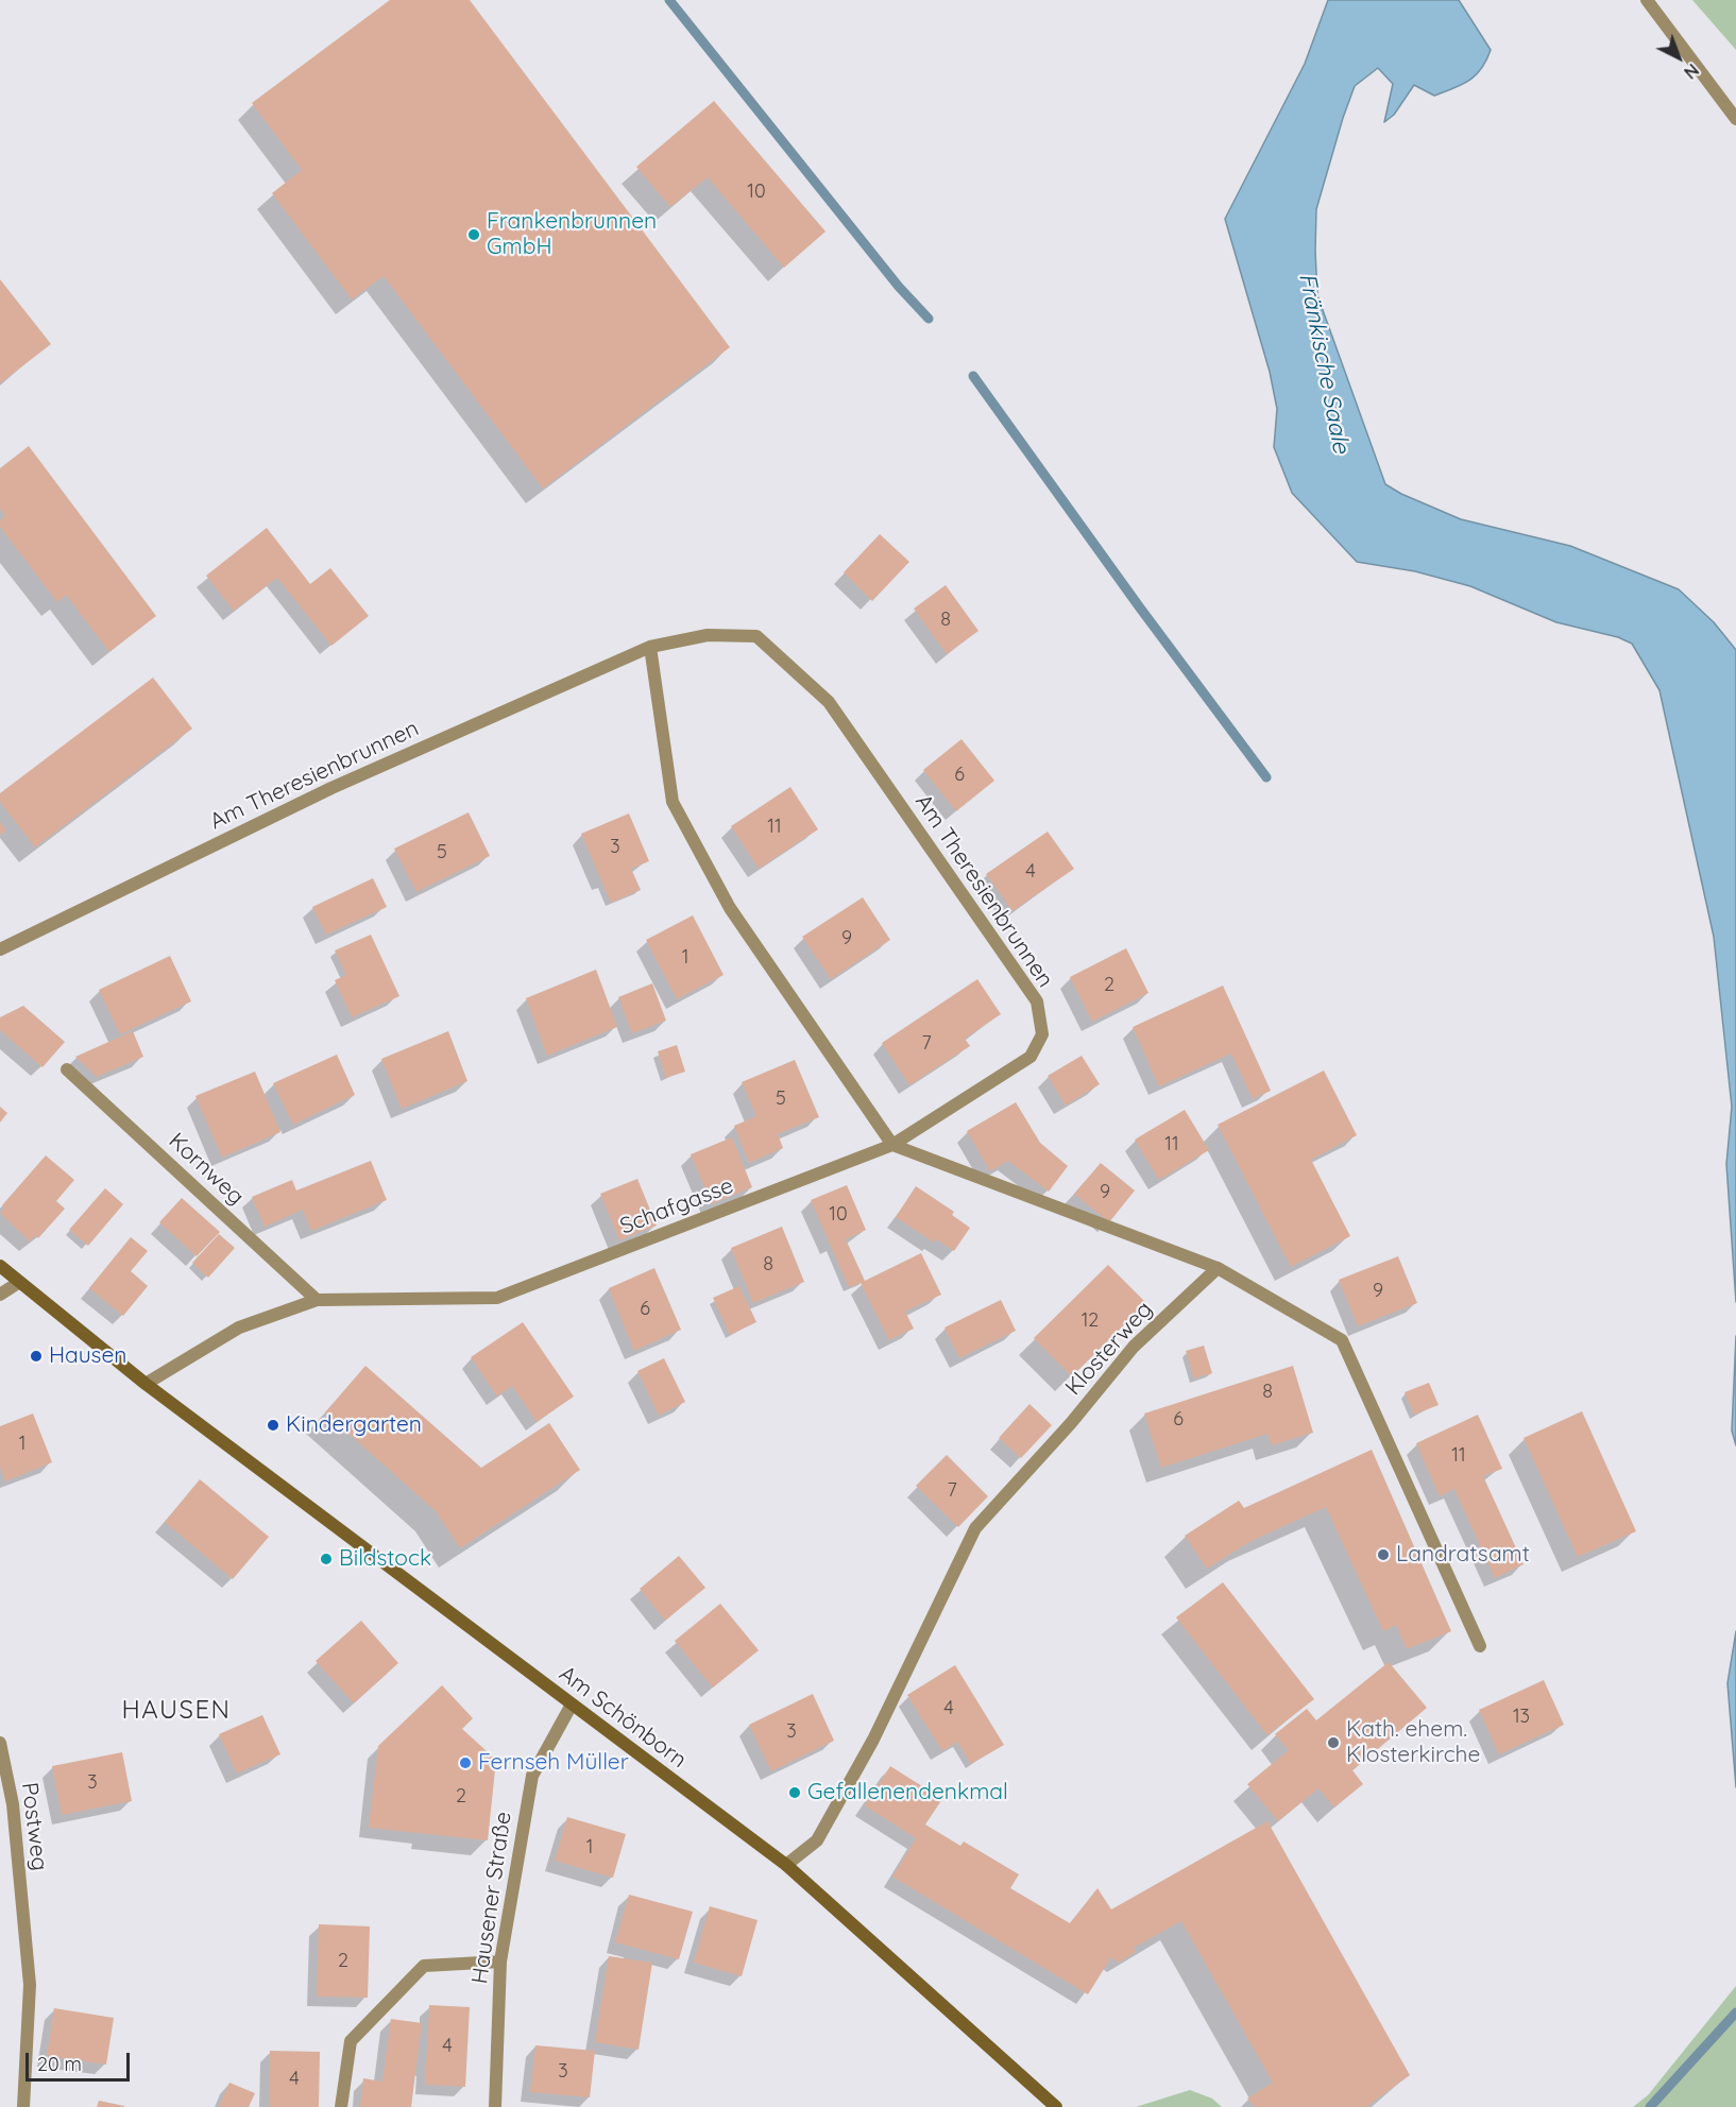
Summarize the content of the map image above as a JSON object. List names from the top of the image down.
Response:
{
  "streets": {
    "main road": ["Am Schönborn"],
    "street": [
      "Am Theresienbrunnen",
      "Kornweg",
      "Schafgasse",
      "Klosterweg",
      "Postweg",
      "Hausener Straße"
    ]
  },
  "crossings": [
    ["Am Theresienbrunnen", "Schafgasse"],
    ["Kornweg", "Schafgasse"],
    ["Schafgasse", "Am Schönborn"],
    ["Klosterweg", "Am Schönborn"],
    ["Am Schönborn", "Hausener Straße"]
  ],
  "districts": ["HAUSEN"],
  "water": ["Fränkische Saale"],
  "places": [
    "Frankenbrunnen GmbH",
    "Hausen",
    "Kindergarten",
    "Landratsamt",
    "Bildstock",
    "Kath. ehem. Klosterkirche",
    "Fernseh Müller",
    "Gefallenendenkmal"
  ],
  "house_numbers": [
    "10",
    "8",
    "6",
    "11",
    "3",
    "5",
    "4",
    "9",
    "1",
    "2",
    "7",
    "5",
    "11",
    "9",
    "10",
    "8",
    "9",
    "6",
    "12",
    "8",
    "6",
    "1",
    "11",
    "7",
    "4",
    "13",
    "3",
    "3",
    "2",
    "1",
    "2",
    "4",
    "3",
    "4"
  ],
  "scale_bar": "20 m",
  "north": "bottom right"
}
